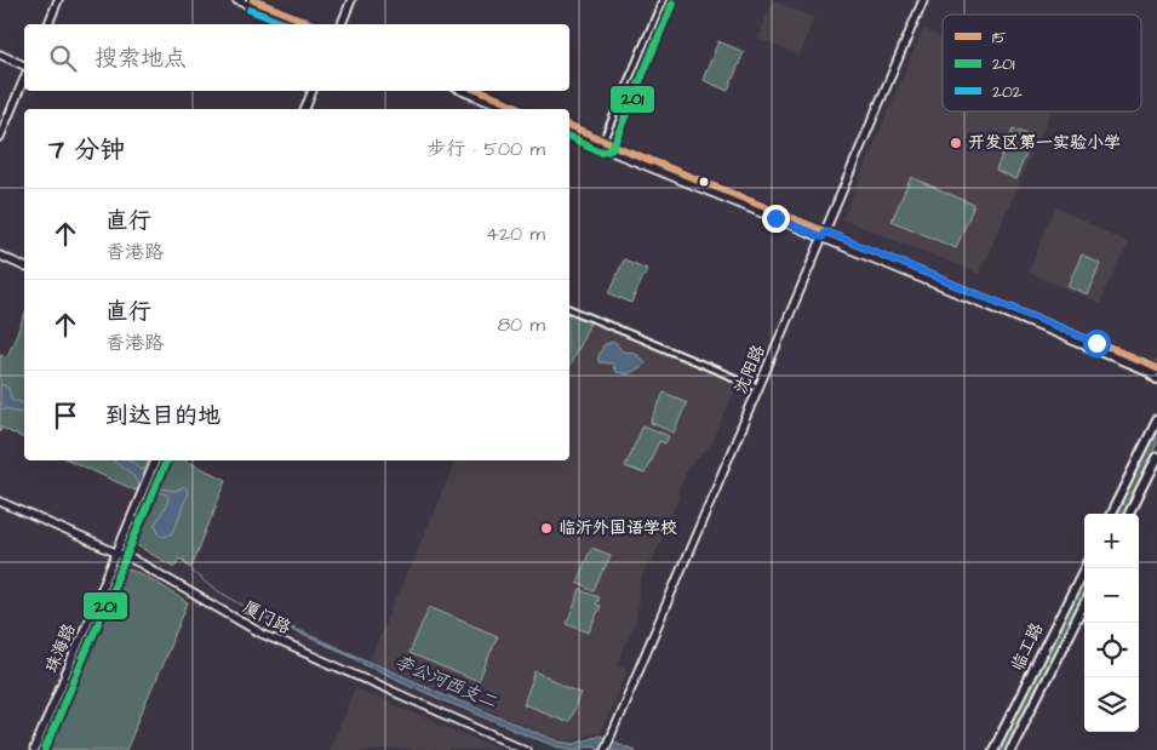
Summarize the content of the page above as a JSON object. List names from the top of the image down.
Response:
{
  "streets": {
    "main road": ["临工路"],
    "street": ["沈阳路", "厦门路", "珠海路"]
  },
  "crossings": [
    ["厦门路", "珠海路"]
  ],
  "water": ["李公河西支二"],
  "places": ["开发区第一实验小学", "临沂外国语学校"],
  "lines": ["transit line 15", "transit line 201", "transit line 202"],
  "legend": ["15", "201", "202"],
  "page": {
    "search": "搜索地点",
    "heading": ["7 分钟", "步行 · 500 m"],
    "list": [
      ["直行", "香港路", "420 m"],
      ["直行", "香港路", "80 m"],
      "到达目的地"
    ],
    "map_buttons": ["+", "−"]
  }
}
